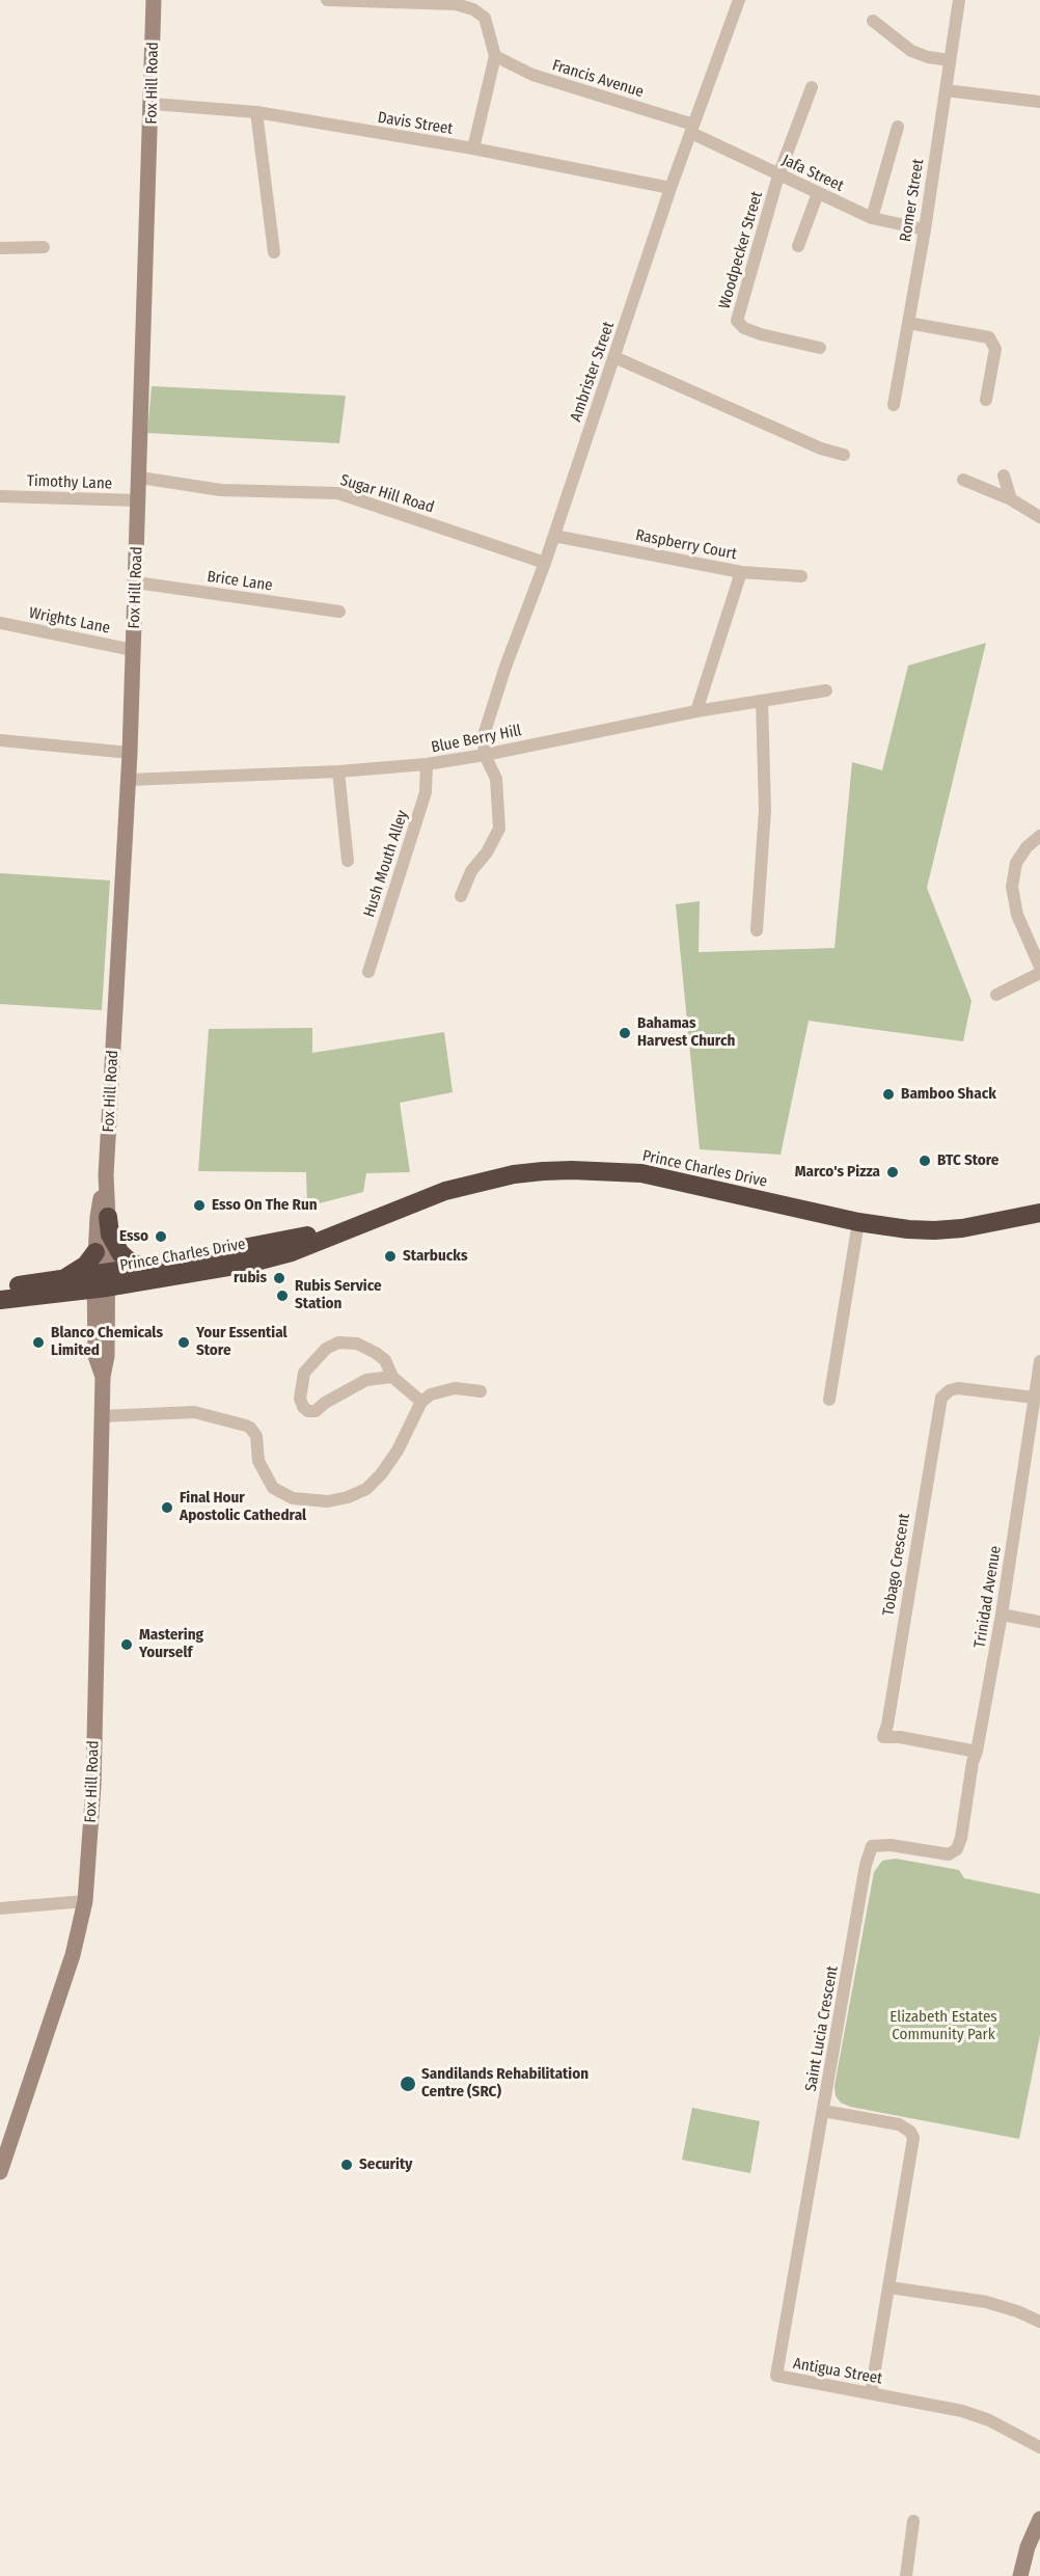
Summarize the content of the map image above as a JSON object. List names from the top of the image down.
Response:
{
  "streets": {
    "highway": ["Prince Charles Drive"],
    "main road": ["Fox Hill Road"],
    "street": [
      "Francis Avenue",
      "Davis Street",
      "Jafa Street",
      "Romer Street",
      "Woodpecker Street",
      "Ambrister Street",
      "Timothy Lane",
      "Sugar Hill Road",
      "Raspberry Court",
      "Brice Lane",
      "Wrights Lane",
      "Blue Berry Hill",
      "Hush Mouth Alley",
      "Tobago Crescent",
      "Trinidad Avenue",
      "Saint Lucia Crescent",
      "Antigua Street"
    ]
  },
  "crossings": [
    ["Francis Avenue", "Jafa Street"],
    ["Francis Avenue", "Ambrister Street"],
    ["Fox Hill Road", "Davis Street"],
    ["Fox Hill Road", "Timothy Lane"],
    ["Fox Hill Road", "Sugar Hill Road"],
    ["Fox Hill Road", "Brice Lane"],
    ["Fox Hill Road", "Wrights Lane"],
    ["Fox Hill Road", "Blue Berry Hill"],
    ["Fox Hill Road", "Prince Charles Drive"],
    ["Davis Street", "Ambrister Street"],
    ["Jafa Street", "Romer Street"],
    ["Jafa Street", "Woodpecker Street"],
    ["Jafa Street", "Ambrister Street"],
    ["Ambrister Street", "Sugar Hill Road"],
    ["Ambrister Street", "Raspberry Court"],
    ["Ambrister Street", "Blue Berry Hill"],
    ["Raspberry Court", "Blue Berry Hill"],
    ["Blue Berry Hill", "Hush Mouth Alley"],
    ["Tobago Crescent", "Trinidad Avenue"],
    ["Trinidad Avenue", "Saint Lucia Crescent"],
    ["Saint Lucia Crescent", "Antigua Street"]
  ],
  "parks": ["Elizabeth Estates Community Park"],
  "places": [
    "Bahamas Harvest Church",
    "Bamboo Shack",
    "BTC Store",
    "Marco's Pizza",
    "Esso On The Run",
    "Esso",
    "Starbucks",
    "rubis",
    "Rubis Service Station",
    "Blanco Chemicals Limited",
    "Your Essential Store",
    "Final Hour Apostolic Cathedral",
    "Mastering Yourself",
    "Sandilands Rehabilitation Centre (SRC)",
    "Security"
  ]
}
